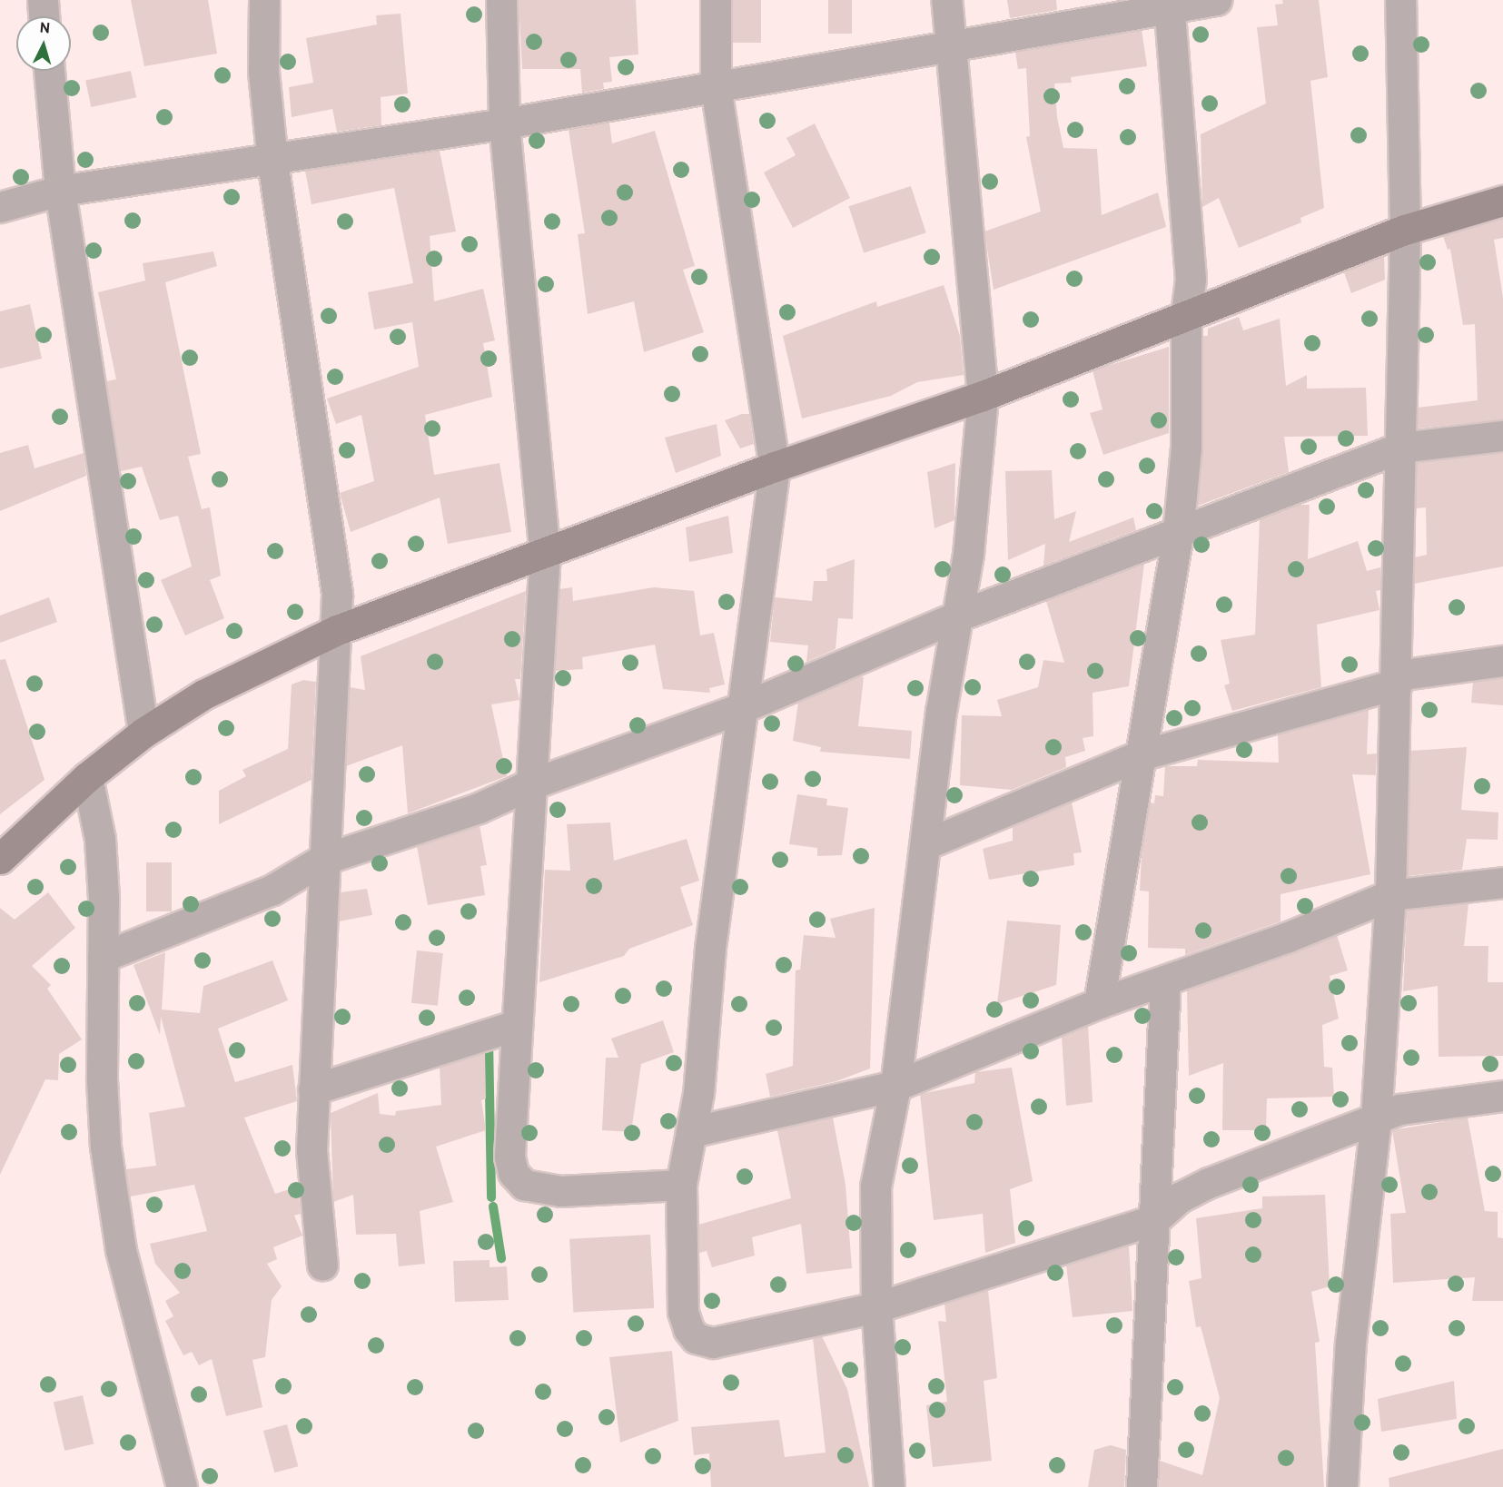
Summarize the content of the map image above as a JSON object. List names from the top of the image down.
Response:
{
  "north": "top"
}
